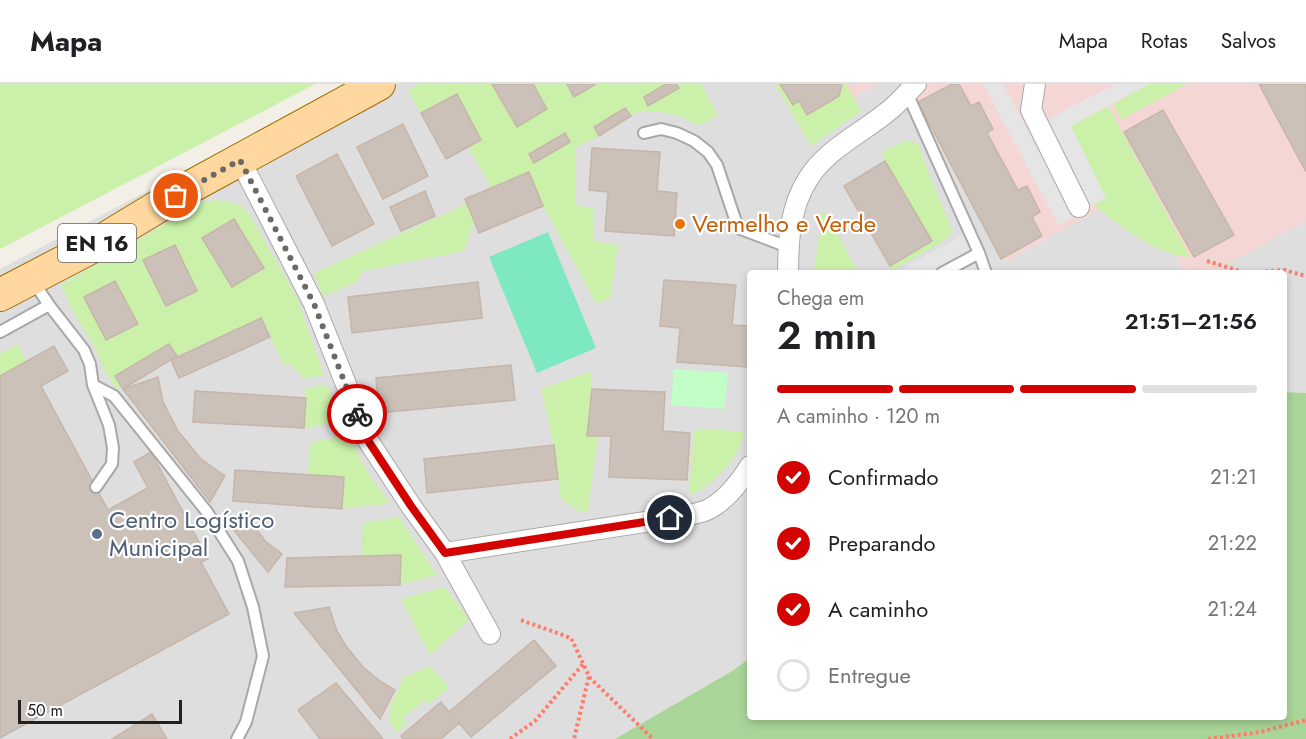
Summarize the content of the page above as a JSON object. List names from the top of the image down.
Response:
{
  "streets": {
    "main road": ["EN 16"]
  },
  "places": ["Vermelho e Verde", "Centro Logístico Municipal"],
  "scale_bar": "50 m",
  "page": {
    "header": "Mapa",
    "nav": ["Mapa", "Rotas", "Salvos"],
    "heading": ["2 min", "Chega em", "21:51–21:56"],
    "bar": "A caminho · 120 m",
    "list": [
      ["Confirmado", "21:21"],
      ["Preparando", "21:22"],
      ["A caminho", "21:24"],
      "Entregue"
    ],
    "scale": "50 m"
  }
}
